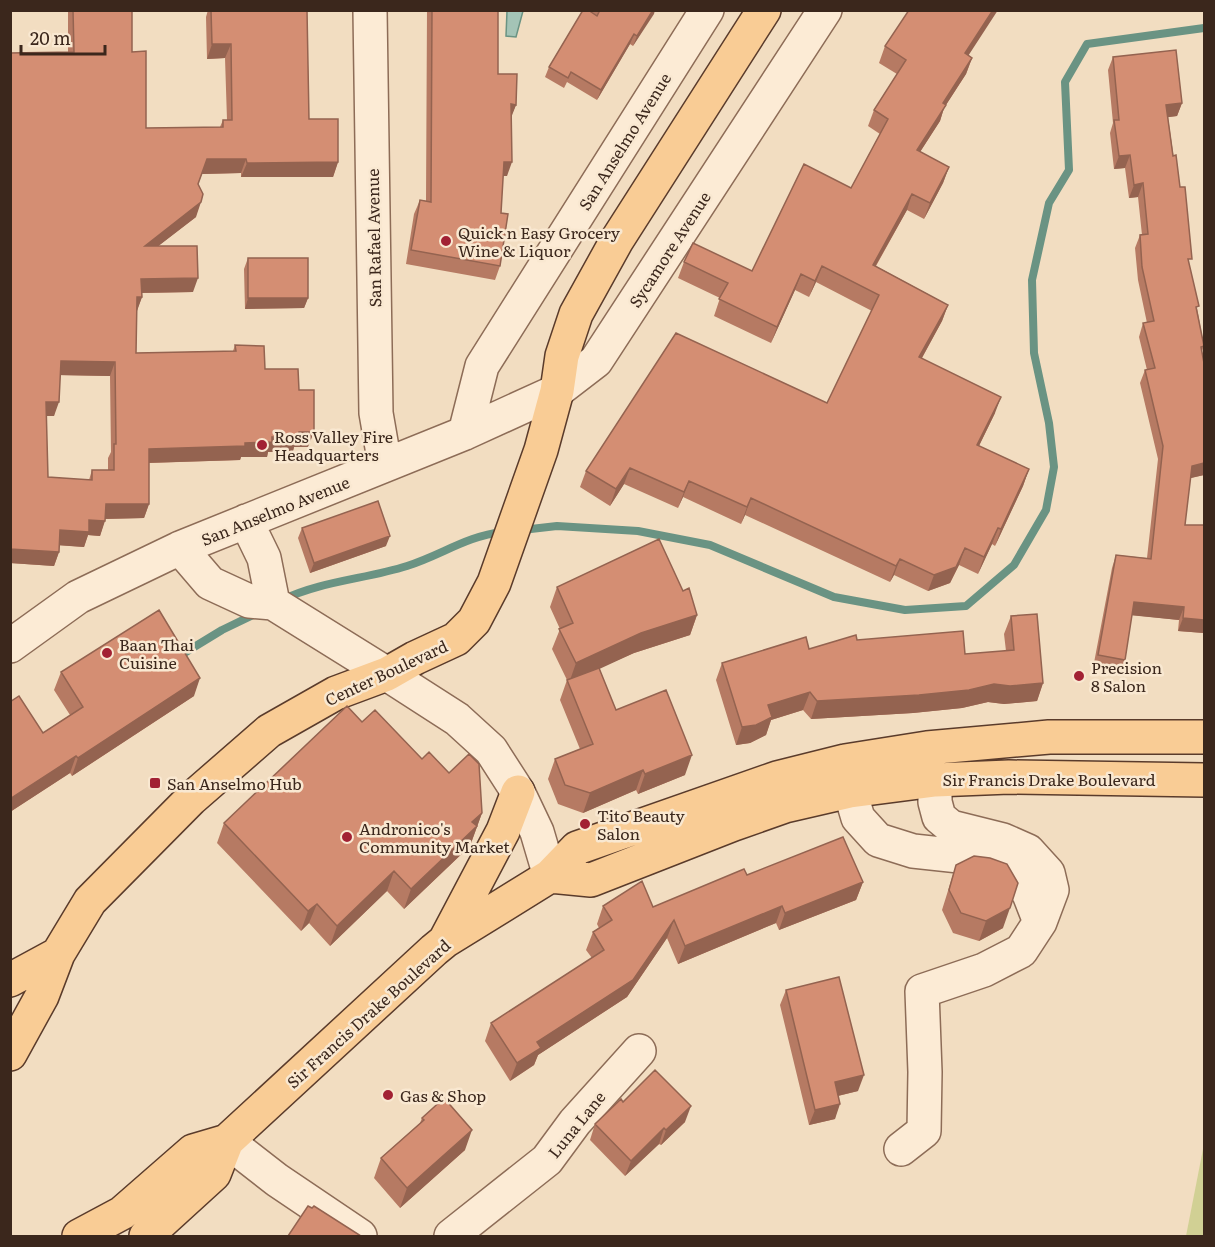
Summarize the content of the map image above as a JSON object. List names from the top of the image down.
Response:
{
  "streets": {
    "main road": ["Center Boulevard", "Sir Francis Drake Boulevard"],
    "street": [
      "San Anselmo Avenue",
      "San Rafael Avenue",
      "Sycamore Avenue",
      "Luna Lane"
    ]
  },
  "crossings": [
    ["San Anselmo Avenue", "San Rafael Avenue"],
    ["San Anselmo Avenue", "Sycamore Avenue"],
    ["Sycamore Avenue", "Center Boulevard"]
  ],
  "places": {
    "other": [
      "Quick n Easy Grocery Wine & Liquor",
      "Ross Valley Fire Headquarters",
      "Baan Thai Cuisine",
      "Precision 8 Salon",
      "Tito Beauty Salon",
      "Andronico's Community Market",
      "Gas & Shop"
    ],
    "transit": ["San Anselmo Hub"]
  },
  "scale_bar": "20 m"
}
